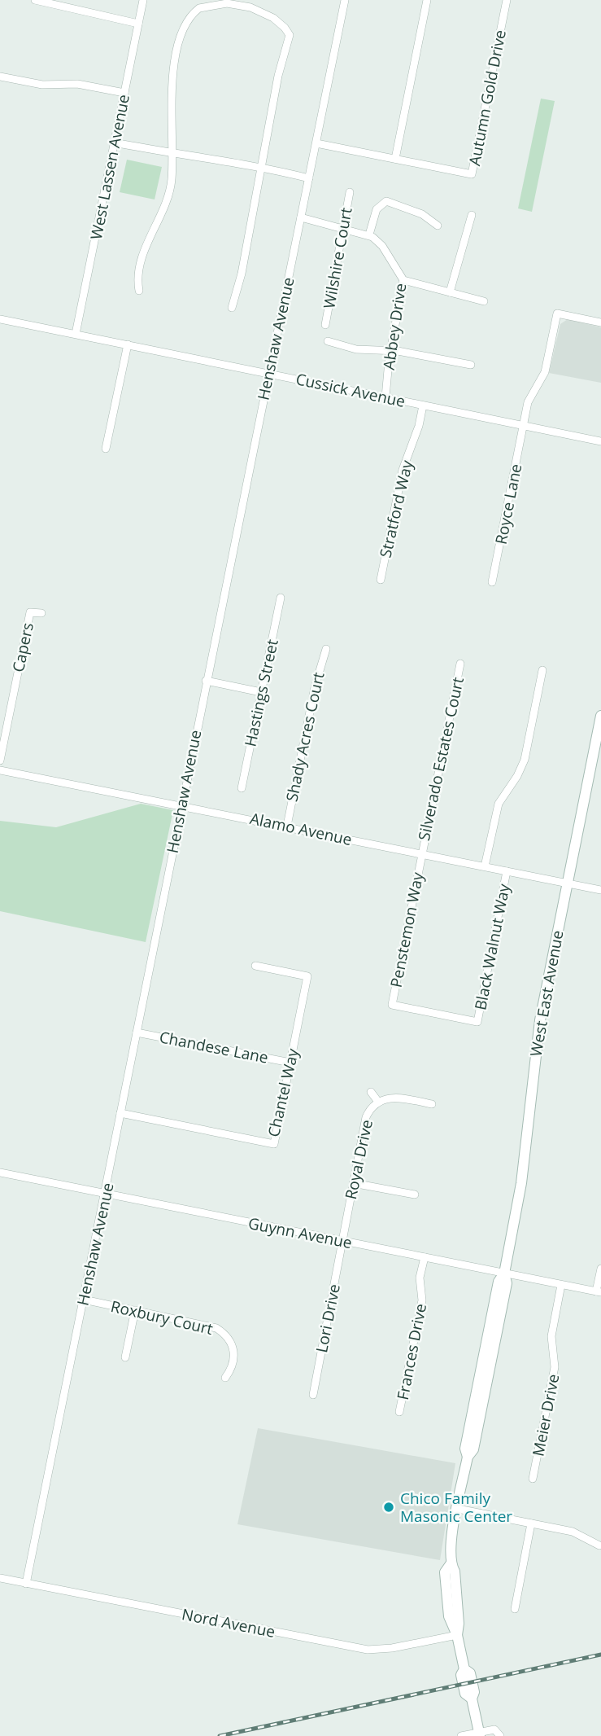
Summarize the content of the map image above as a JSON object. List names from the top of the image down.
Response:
{
  "streets": {
    "main road": ["West East Avenue"],
    "street": [
      "Autumn Gold Drive",
      "West Lassen Avenue",
      "Wilshire Court",
      "Abbey Drive",
      "Henshaw Avenue",
      "Cussick Avenue",
      "Royce Lane",
      "Stratford Way",
      "Capers",
      "Hastings Street",
      "Shady Acres Court",
      "Silverado Estates Court",
      "Alamo Avenue",
      "Penstemon Way",
      "Black Walnut Way",
      "Chandese Lane",
      "Chantel Way",
      "Royal Drive",
      "Guynn Avenue",
      "Roxbury Court",
      "Lori Drive",
      "Frances Drive",
      "Meier Drive",
      "Nord Avenue"
    ]
  },
  "crossings": [
    ["Autumn Gold Drive", "Henshaw Avenue"],
    ["West Lassen Avenue", "Cussick Avenue"],
    ["Abbey Drive", "Cussick Avenue"],
    ["Henshaw Avenue", "Cussick Avenue"],
    ["Henshaw Avenue", "Alamo Avenue"],
    ["Henshaw Avenue", "Chandese Lane"],
    ["Henshaw Avenue", "Chantel Way"],
    ["Henshaw Avenue", "Guynn Avenue"],
    ["Henshaw Avenue", "Roxbury Court"],
    ["Henshaw Avenue", "Nord Avenue"],
    ["Cussick Avenue", "Royce Lane"],
    ["Cussick Avenue", "Stratford Way"],
    ["Shady Acres Court", "Alamo Avenue"],
    ["Silverado Estates Court", "Alamo Avenue"],
    ["Silverado Estates Court", "Penstemon Way"],
    ["Alamo Avenue", "Penstemon Way"],
    ["Alamo Avenue", "Black Walnut Way"],
    ["Alamo Avenue", "West East Avenue"],
    ["Penstemon Way", "Black Walnut Way"],
    ["West East Avenue", "Guynn Avenue"],
    ["West East Avenue", "Nord Avenue"],
    ["Chandese Lane", "Chantel Way"],
    ["Royal Drive", "Guynn Avenue"],
    ["Royal Drive", "Lori Drive"],
    ["Guynn Avenue", "Lori Drive"],
    ["Guynn Avenue", "Frances Drive"],
    ["Guynn Avenue", "Meier Drive"]
  ],
  "places": ["Chico Family Masonic Center"]
}
